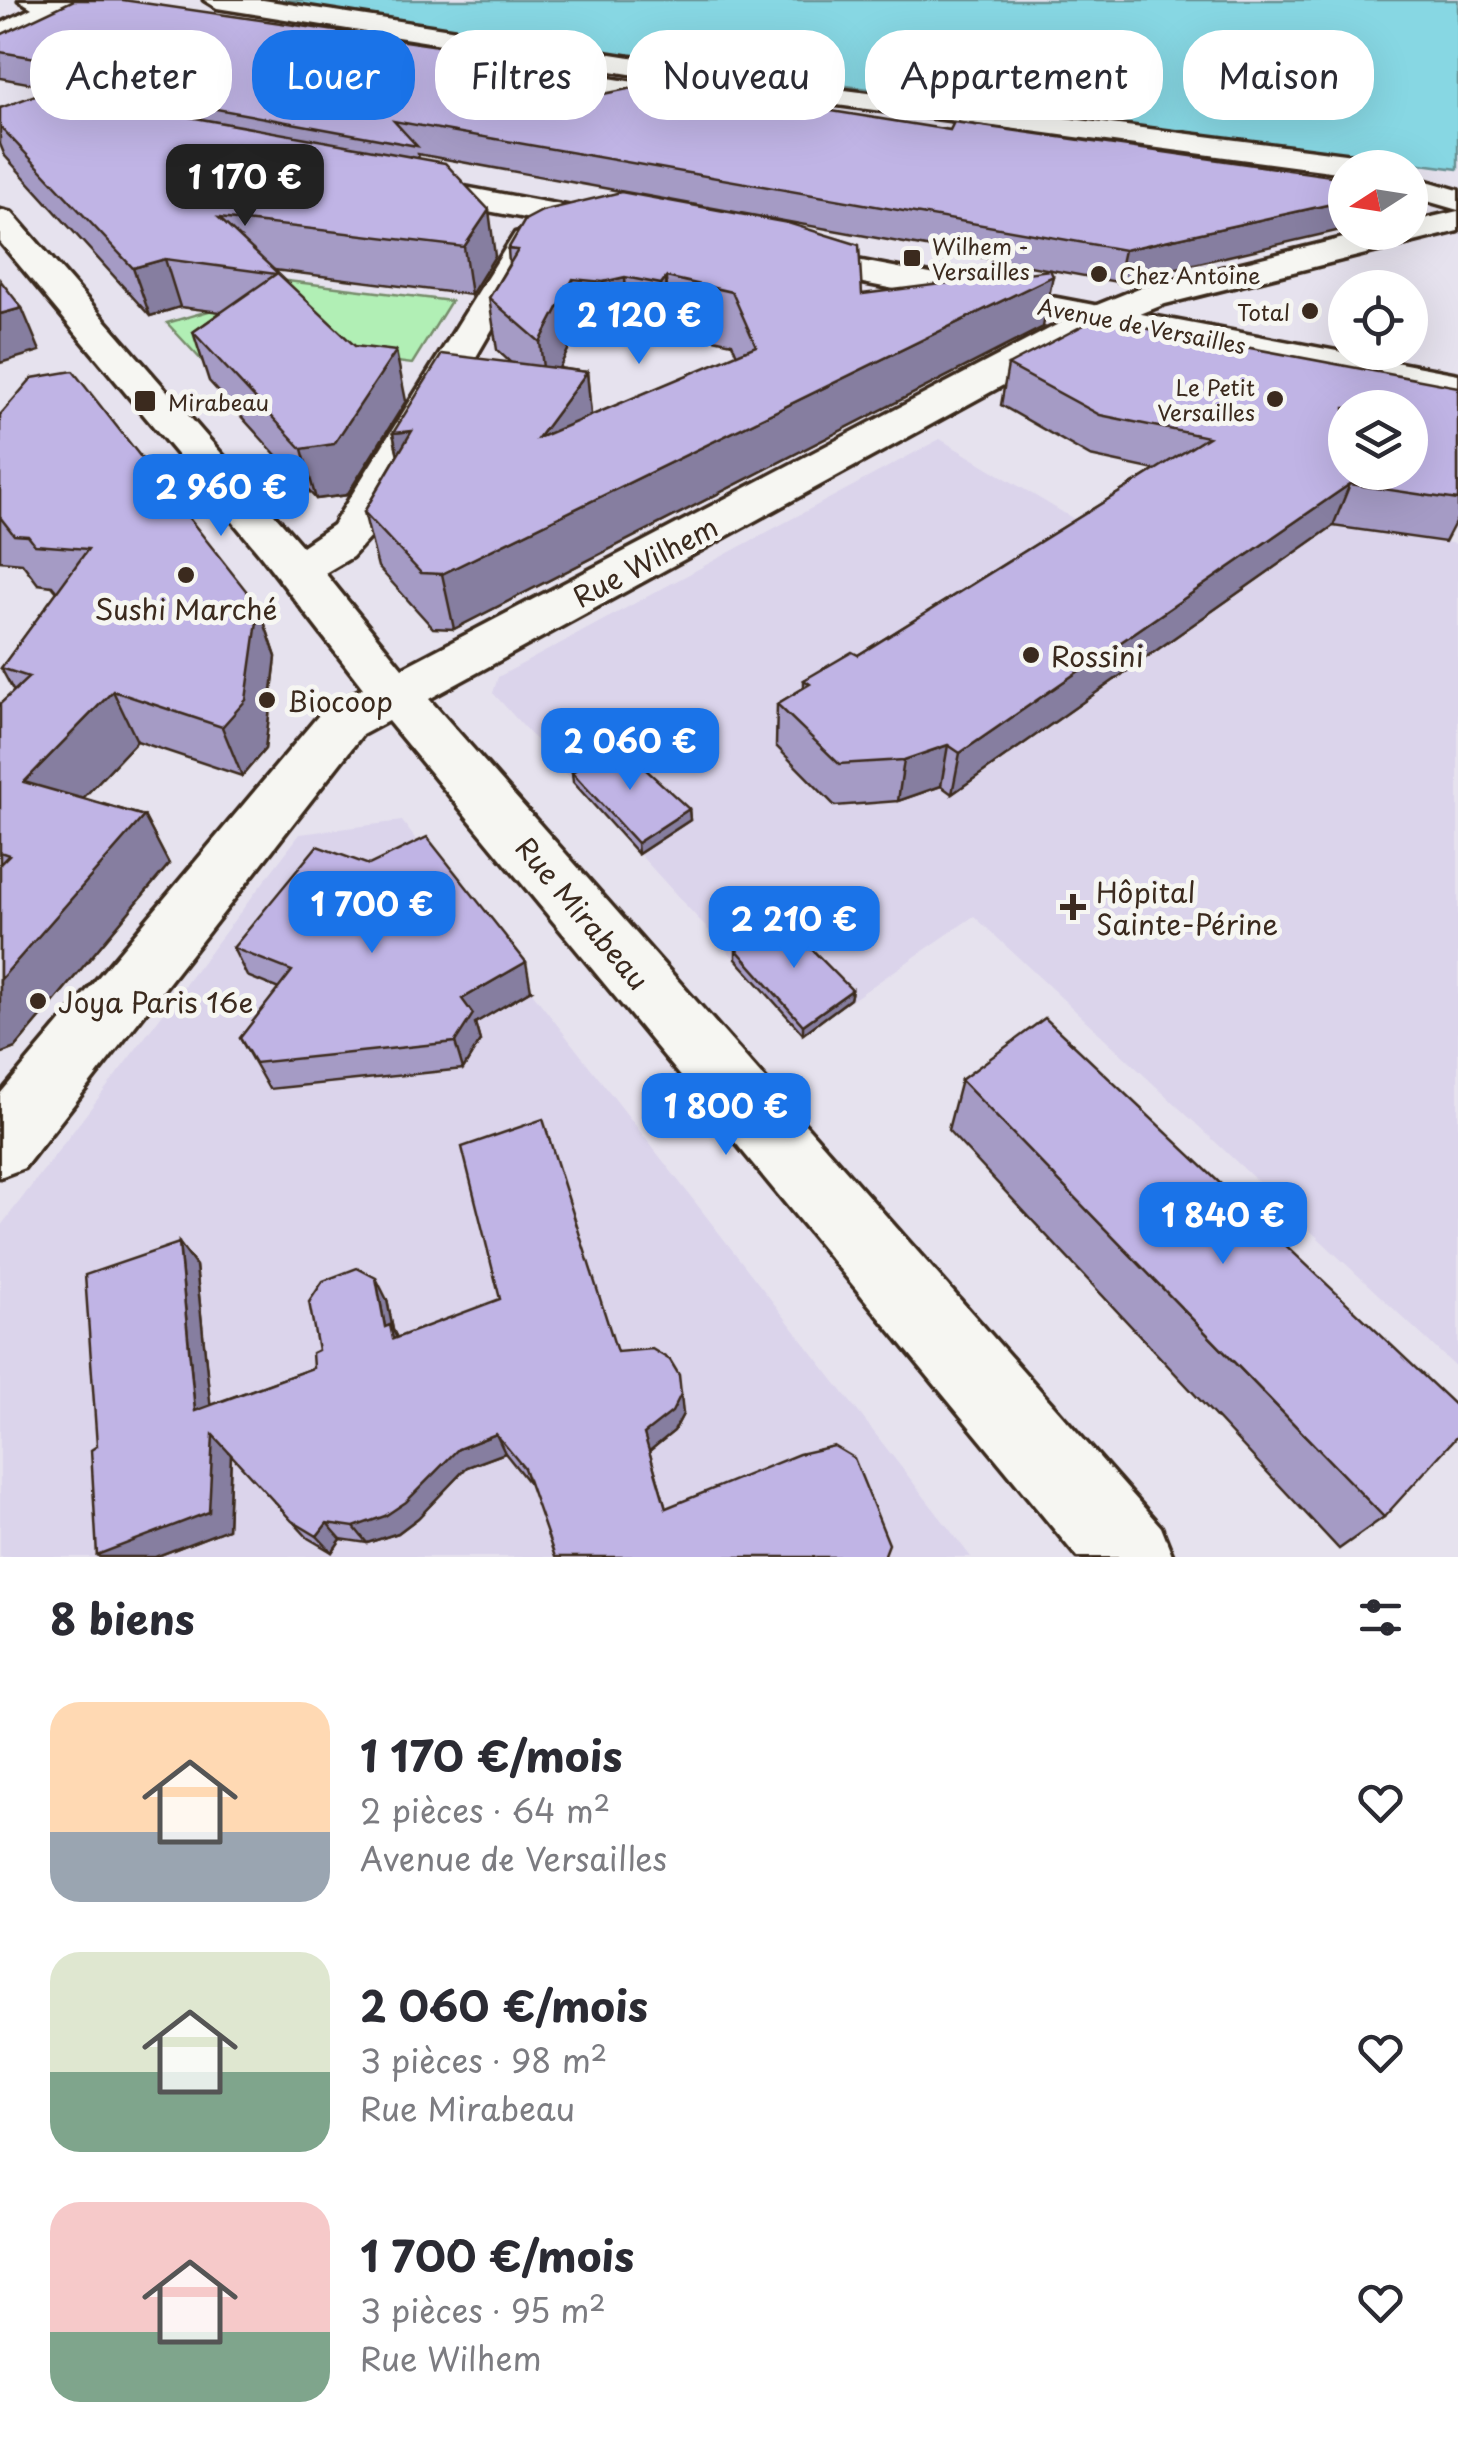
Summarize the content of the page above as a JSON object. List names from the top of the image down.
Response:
{
  "streets": {
    "street": ["Avenue de Versailles", "Rue Wilhem", "Rue Mirabeau"]
  },
  "crossings": [
    ["Avenue de Versailles", "Rue Wilhem"],
    ["Rue Wilhem", "Rue Mirabeau"]
  ],
  "places": {
    "transit": ["Wilhem - Versailles", "Mirabeau"],
    "other": [
      "Chez Antoine",
      "Total",
      "Le Petit Versailles",
      "Sushi Marché",
      "Rossini",
      "Biocoop",
      "Joya Paris 16e"
    ],
    "health": ["Hôpital Sainte-Périne"]
  },
  "north": "left",
  "page": {
    "chip": [
      "Acheter",
      "Louer",
      "Filtres",
      "Nouveau",
      "Appartement",
      "Maison"
    ],
    "price": [
      "1 170 €",
      "2 120 €",
      "2 960 €",
      "2 060 €",
      "1 700 €",
      "2 210 €",
      "1 800 €",
      "1 840 €"
    ],
    "heading": "8 biens",
    "list": [
      {
        "name": "1 170 €/mois",
        "note": "2 pièces · 64 m² · Avenue de Versailles"
      },
      {
        "name": "2 060 €/mois",
        "note": "3 pièces · 98 m² · Rue Mirabeau"
      },
      {
        "name": "1 700 €/mois",
        "note": "3 pièces · 95 m² · Rue Wilhem"
      }
    ]
  }
}
